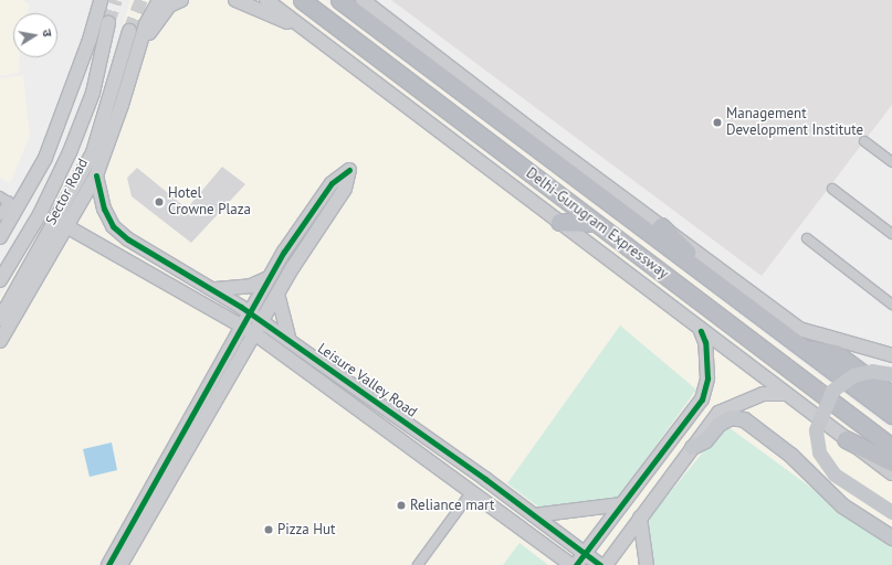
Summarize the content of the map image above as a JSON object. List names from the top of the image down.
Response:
{
  "streets": {
    "highway": ["Delhi-Gurugram Expressway"],
    "street": ["Sector Road", "Leisure Valley Road"]
  },
  "crossings": [
    ["Sector Road", "Leisure Valley Road"]
  ],
  "places": [
    "Management Development Institute",
    "Hotel Crowne Plaza",
    "Reliance mart",
    "Pizza Hut"
  ],
  "north": "right"
}
